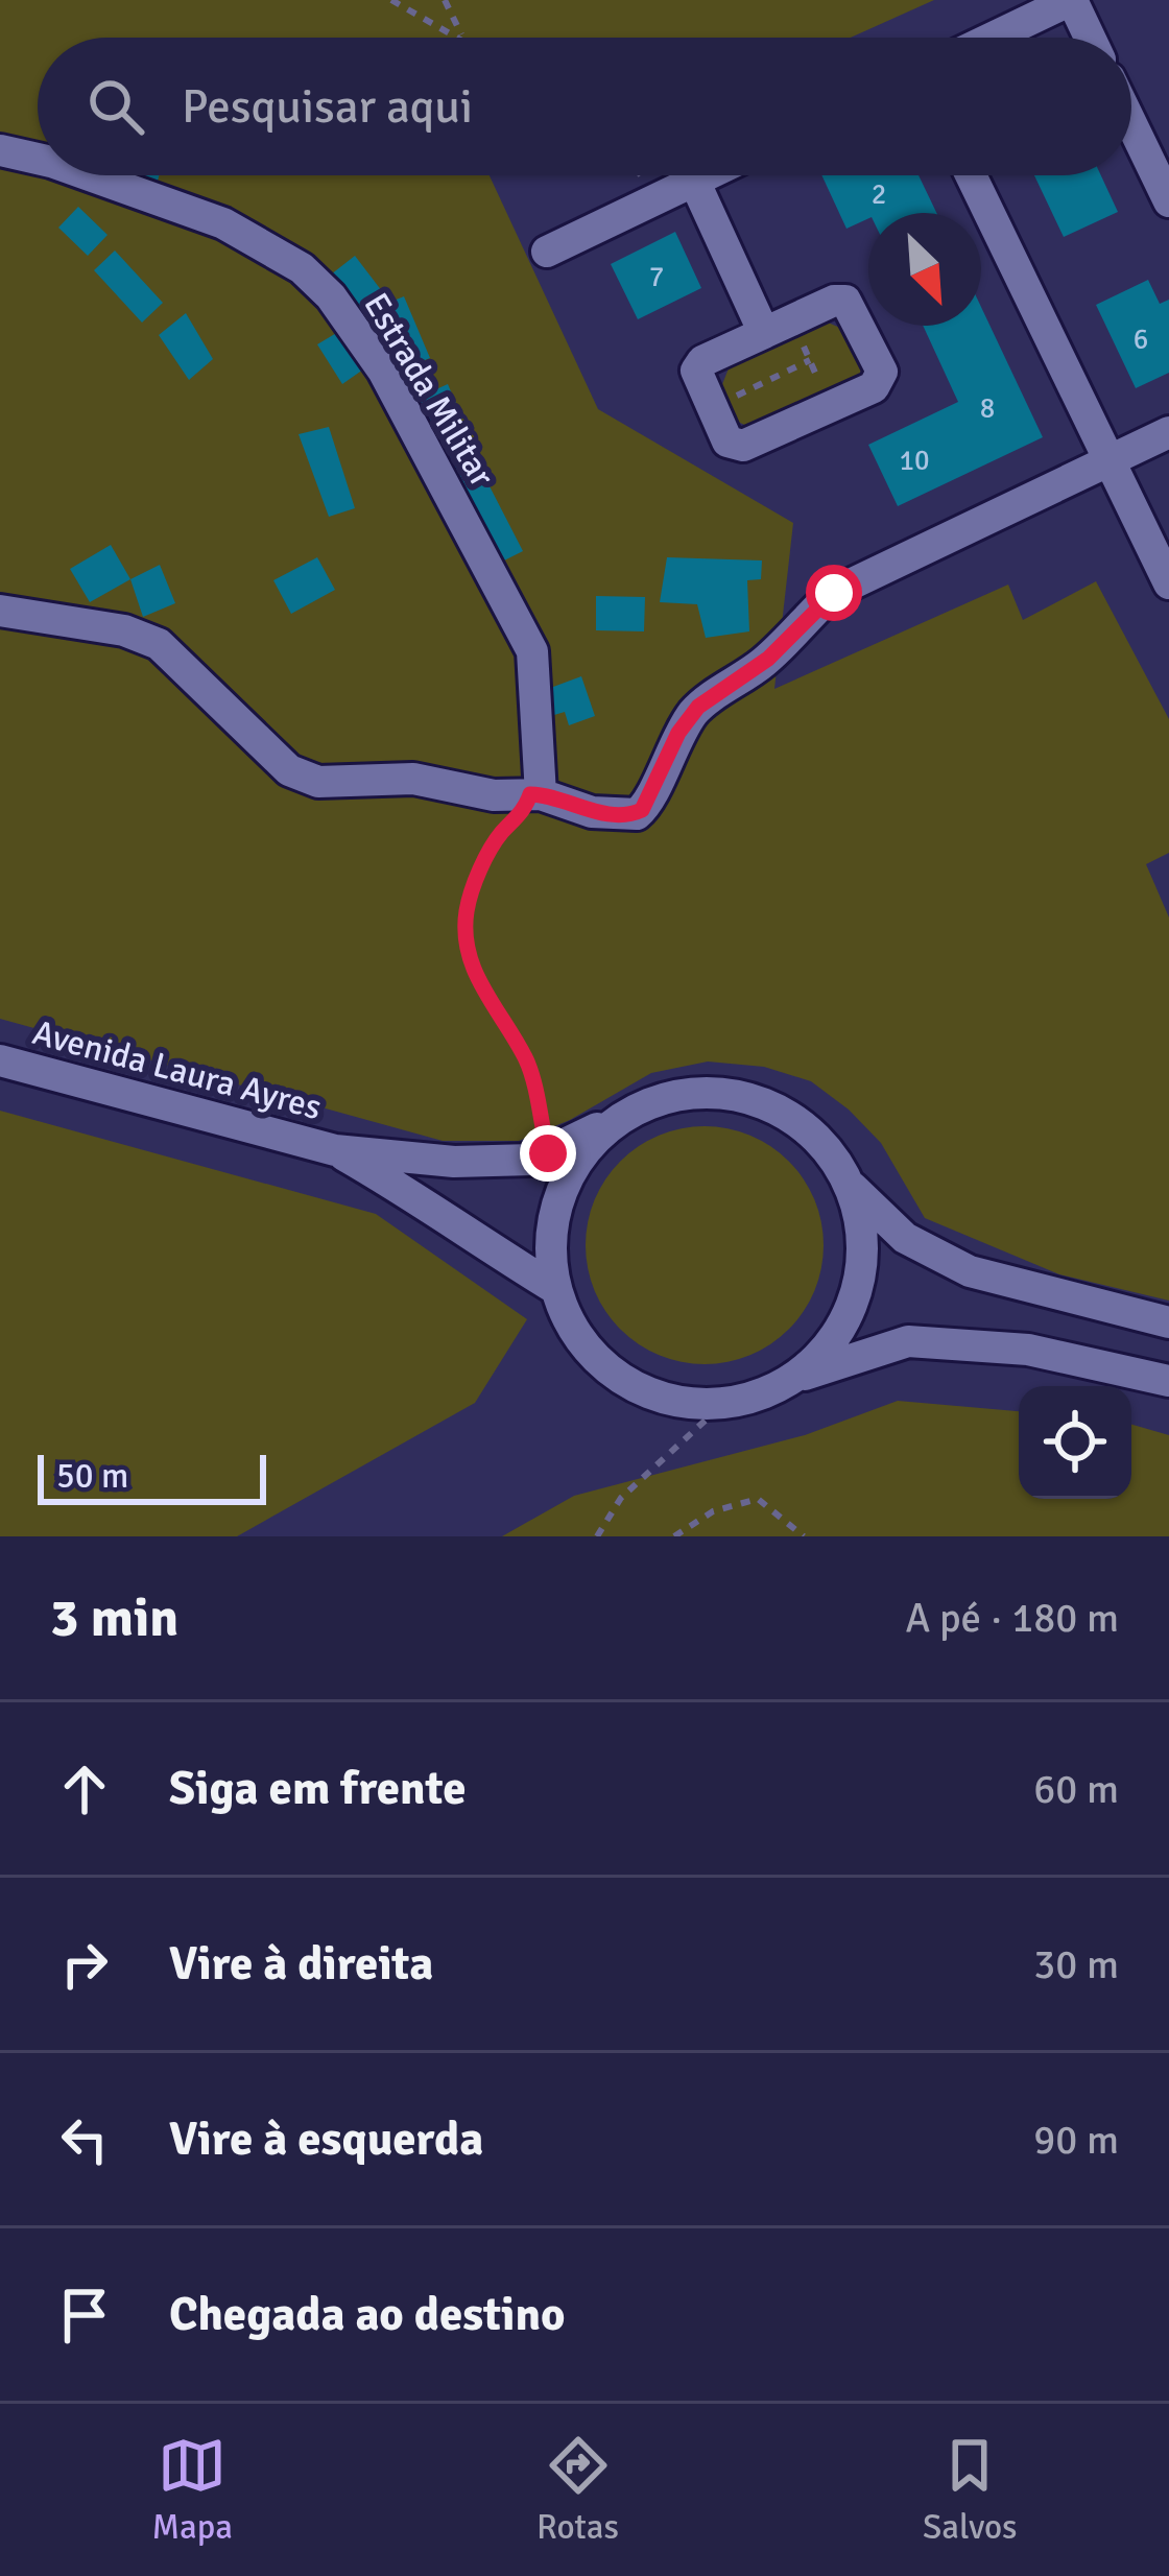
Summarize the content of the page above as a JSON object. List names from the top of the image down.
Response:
{
  "streets": {
    "street": ["Estrada Militar", "Avenida Laura Ayres"]
  },
  "house_numbers": [
    "2",
    "7",
    "6",
    "8",
    "10"
  ],
  "scale_bar": "50 m",
  "north": "bottom right",
  "page": {
    "search": "Pesquisar aqui",
    "scale": "50 m",
    "heading": ["3 min", "A pé · 180 m"],
    "list": [
      ["Siga em frente", "60 m"],
      ["Vire à direita", "30 m"],
      ["Vire à esquerda", "90 m"],
      "Chegada ao destino"
    ],
    "nav": ["Mapa", "Rotas", "Salvos"]
  }
}
